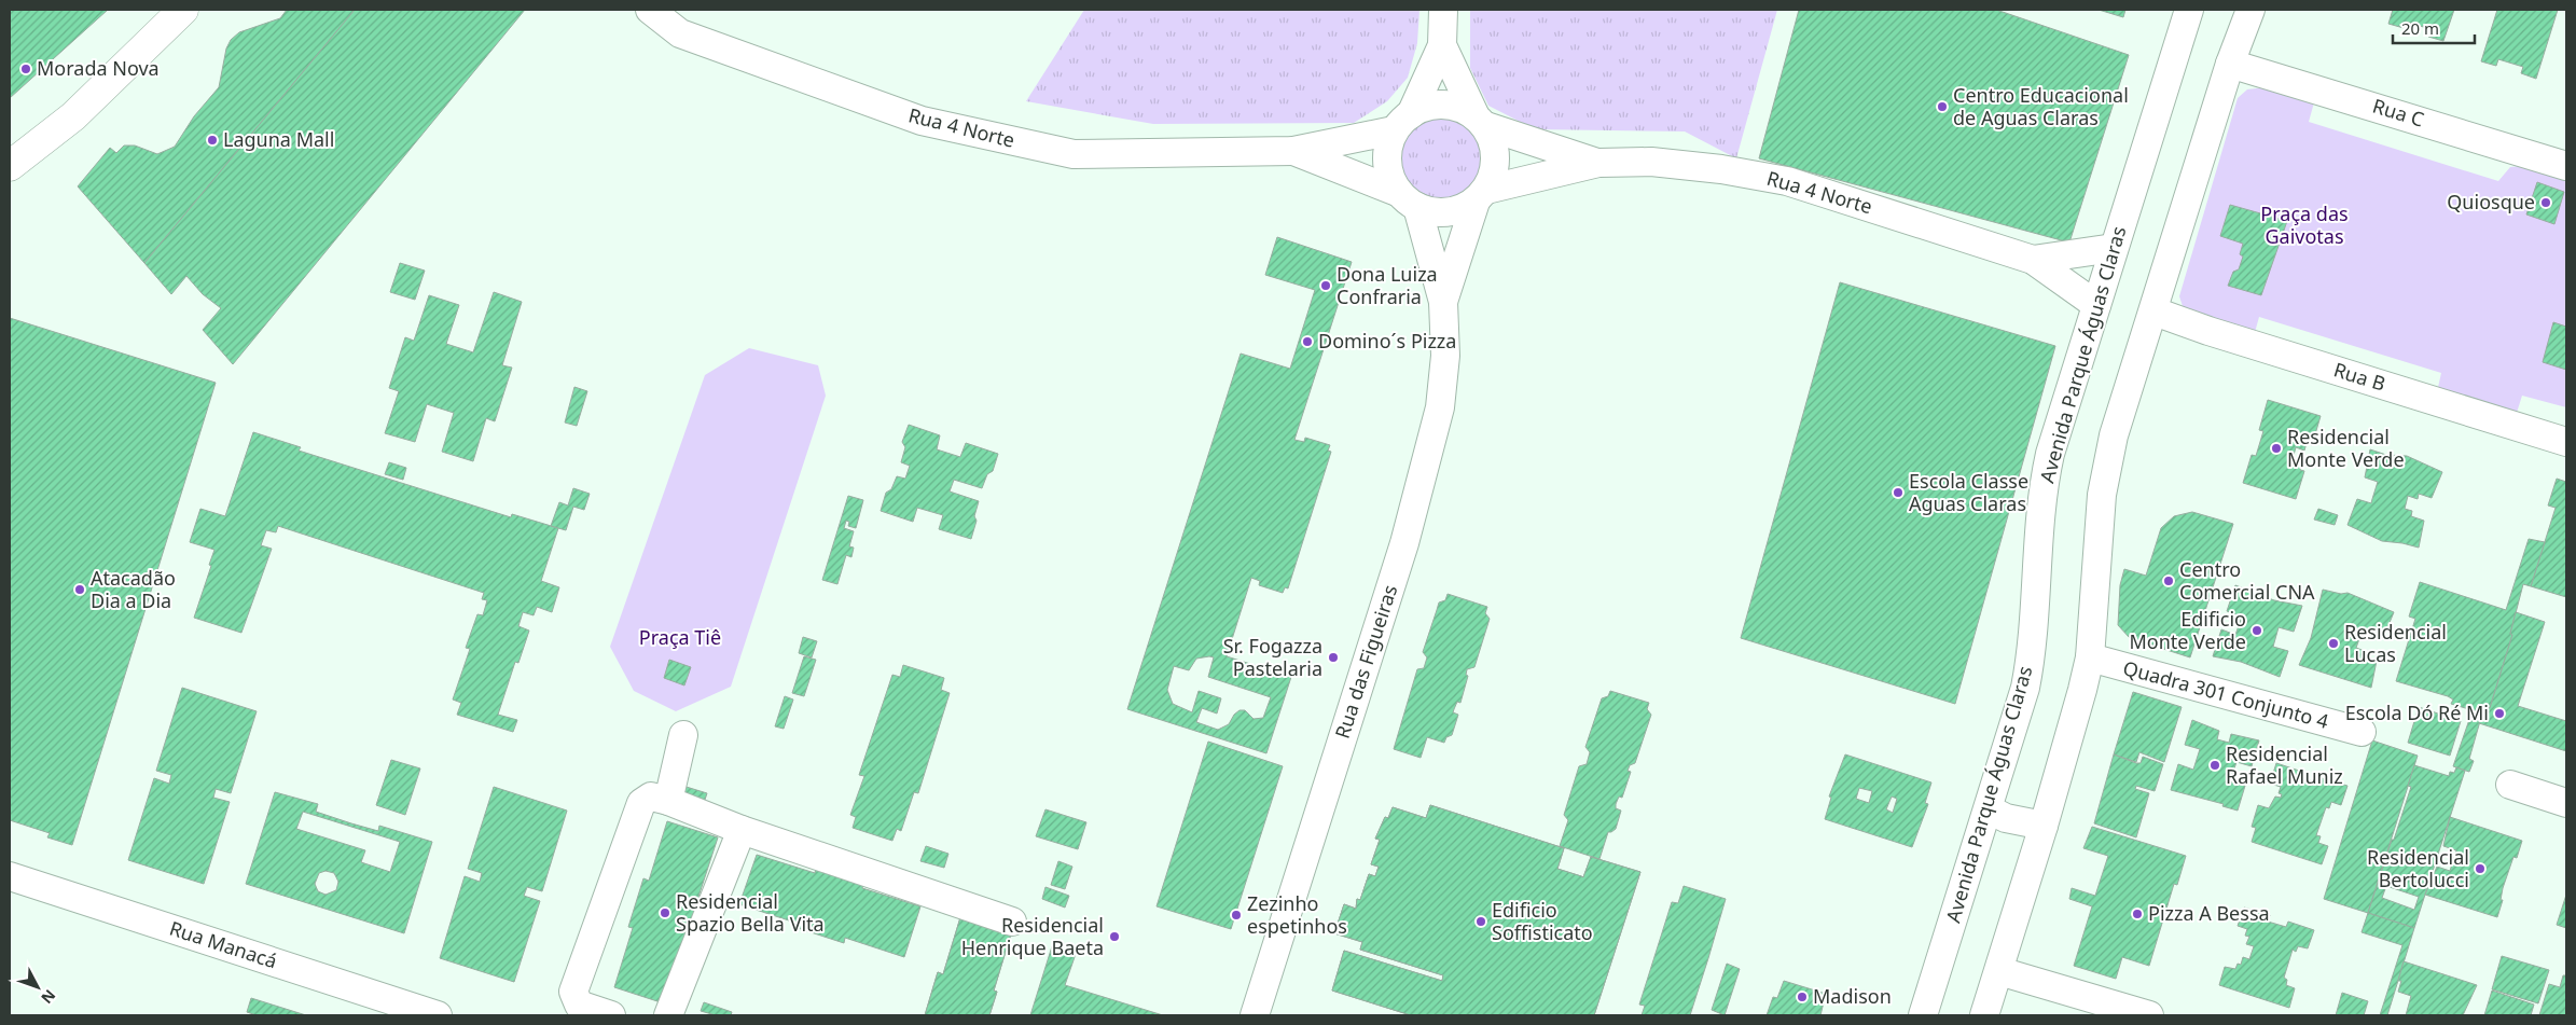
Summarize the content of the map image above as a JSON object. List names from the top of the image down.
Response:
{
  "streets": {
    "street": [
      "Rua C",
      "Rua 4 Norte",
      "Avenida Parque Águas Claras",
      "Rua B",
      "Rua das Figueiras",
      "Quadra 301 Conjunto 4",
      "Rua Manacá"
    ]
  },
  "crossings": [
    ["Rua 4 Norte", "Avenida Parque Águas Claras"],
    ["Rua 4 Norte", "Rua das Figueiras"]
  ],
  "parks": ["Praça das Gaivotas", "Praça Tiê"],
  "places": [
    "Morada Nova",
    "Centro Educacional de Aguas Claras",
    "Laguna Mall",
    "Quiosque",
    "Dona Luiza Confraria",
    "Domino´s Pizza",
    "Residencial Monte Verde",
    "Escola Classe Aguas Claras",
    "Centro Comercial CNA",
    "Atacadão Dia a Dia",
    "Edificio Monte Verde",
    "Residencial Lucas",
    "Sr. Fogazza Pastelaria",
    "Escola Dó Ré Mi",
    "Residencial Rafael Muniz",
    "Residencial Bertolucci",
    "Residencial Spazio Bella Vita",
    "Pizza A Bessa",
    "Zezinho espetinhos",
    "Edificio Soffisticato",
    "Residencial Henrique Baeta",
    "Madison"
  ],
  "scale_bar": "20 m",
  "north": "bottom right"
}
